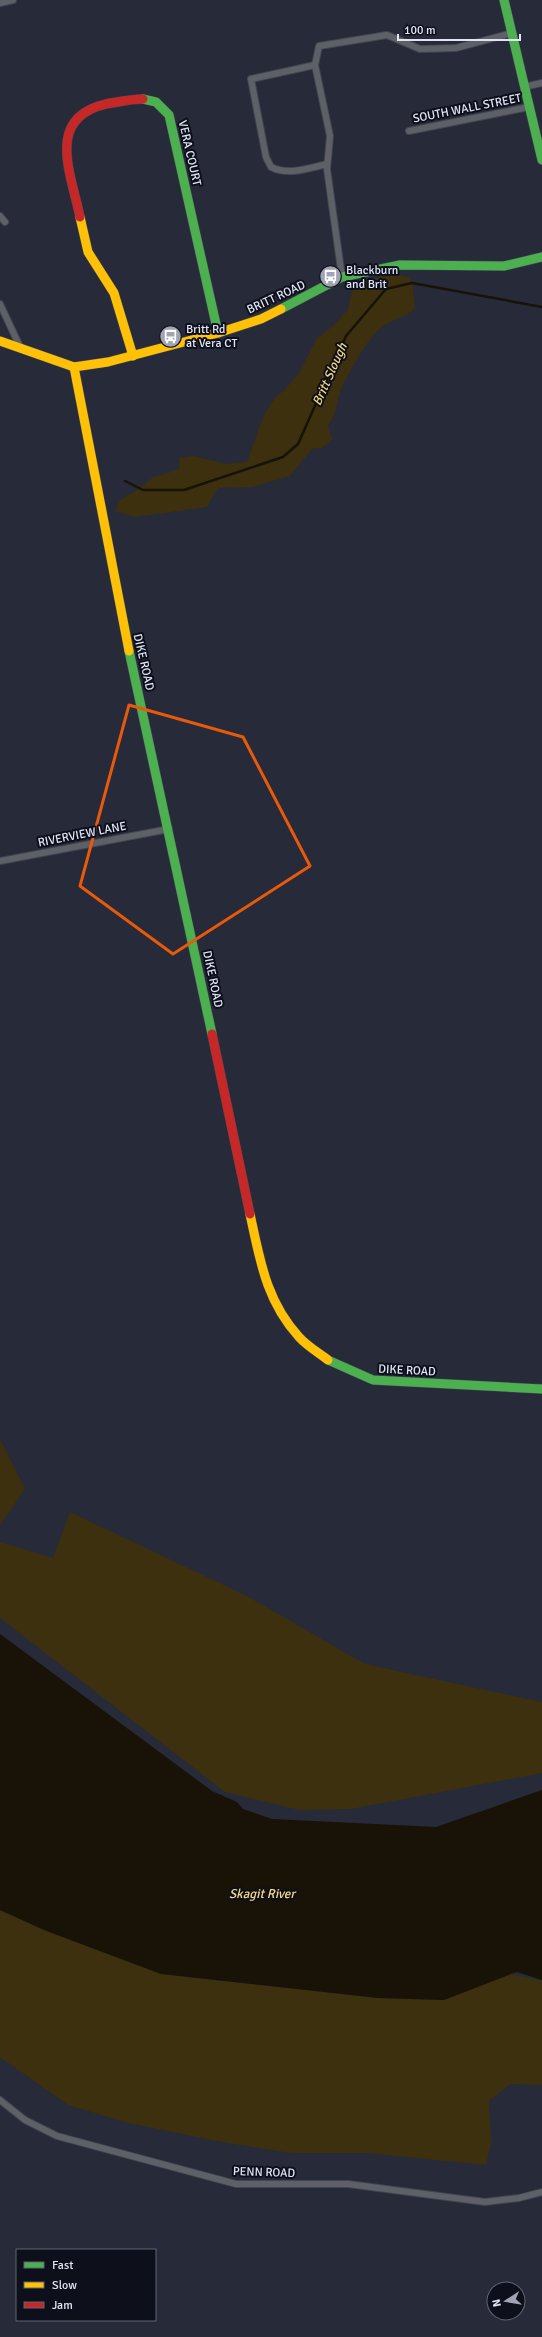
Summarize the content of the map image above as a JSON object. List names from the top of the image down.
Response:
{
  "streets": {
    "street": [
      "SOUTH WALL STREET",
      "VERA COURT",
      "BRITT ROAD",
      "DIKE ROAD",
      "RIVERVIEW LANE",
      "PENN ROAD"
    ]
  },
  "crossings": [
    ["VERA COURT", "BRITT ROAD"],
    ["BRITT ROAD", "DIKE ROAD"],
    ["DIKE ROAD", "RIVERVIEW LANE"]
  ],
  "water": ["Britt Slough", "Skagit River"],
  "places": {
    "bus stop": ["Blackburn and Brit", "Britt Rd at Vera CT"]
  },
  "legend": ["Fast", "Slow", "Jam"],
  "scale_bar": "100 m",
  "north": "left"
}
